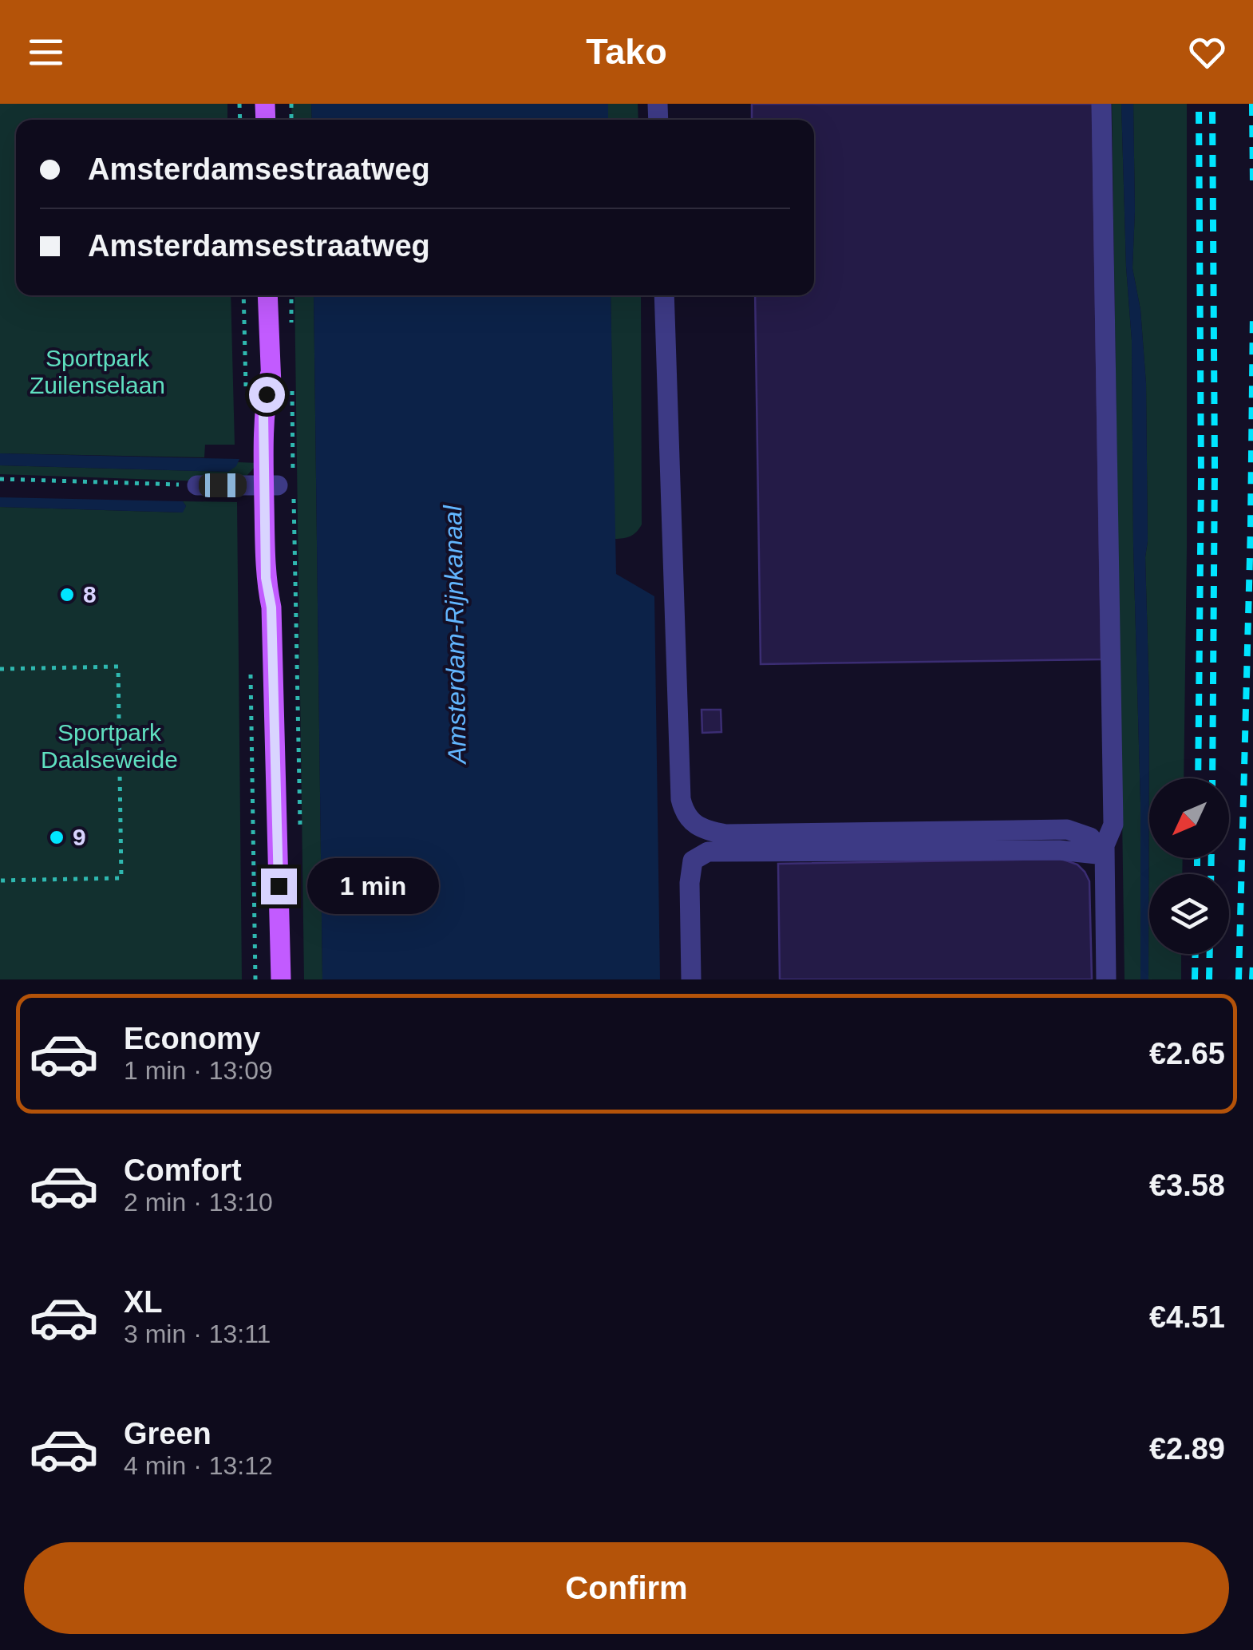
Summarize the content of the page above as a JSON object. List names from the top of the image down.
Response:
{
  "water": ["Amsterdam-Rijnkanaal"],
  "parks": ["Sportpark Zuilenselaan", "Sportpark Daalseweide"],
  "places": ["8", "9"],
  "north": "bottom left",
  "page": {
    "header": "Tako",
    "banner": ["Amsterdamsestraatweg", "Amsterdamsestraatweg"],
    "bubble": "1 min",
    "list": [
      {
        "name": "Economy",
        "note": "1 min · 13:09",
        "value": "€2.65"
      },
      {
        "name": "Comfort",
        "note": "2 min · 13:10",
        "value": "€3.58"
      },
      {
        "name": "XL",
        "note": "3 min · 13:11",
        "value": "€4.51"
      },
      {
        "name": "Green",
        "note": "4 min · 13:12",
        "value": "€2.89"
      }
    ],
    "buttons": "Confirm"
  }
}
